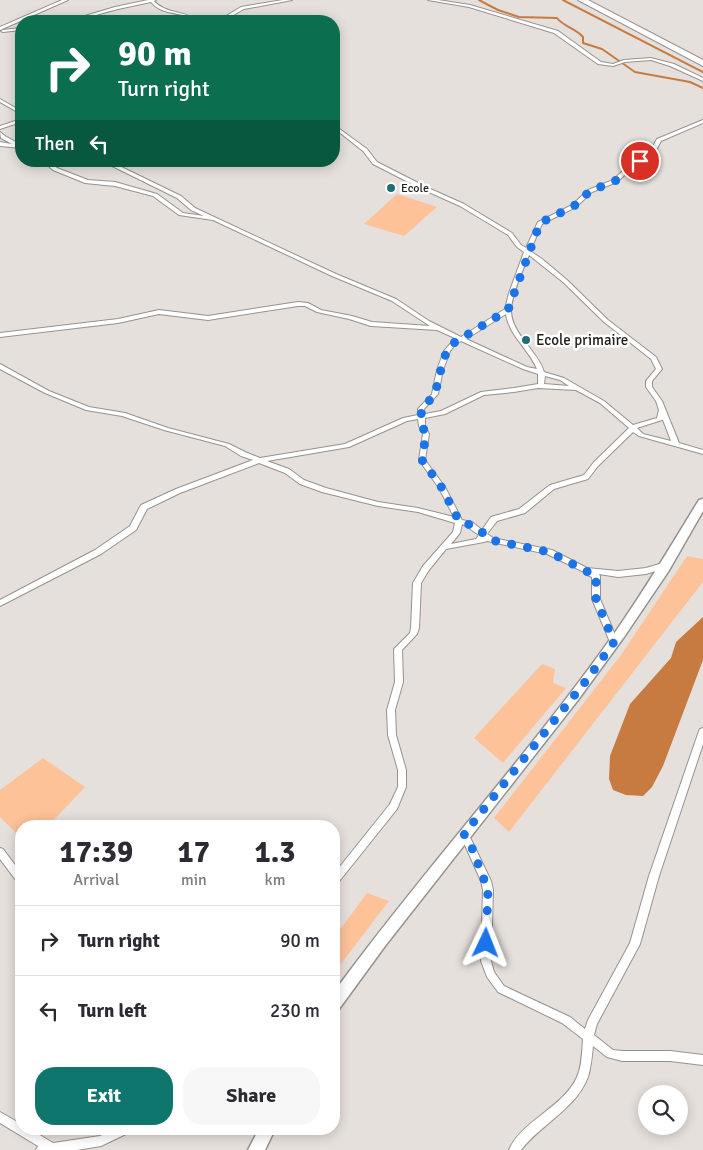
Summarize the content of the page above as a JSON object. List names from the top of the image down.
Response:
{
  "places": ["Ecole", "Ecole primaire"],
  "page": {
    "turn": ["90 m", "Turn right"],
    "then": "Then",
    "eta": [
      "17:39",
      "Arrival",
      "17",
      "min",
      "1.3",
      "km"
    ],
    "list": [
      {
        "name": "Turn right",
        "value": "90 m"
      },
      {
        "name": "Turn left",
        "value": "230 m"
      }
    ],
    "buttons": ["Exit", "Share"]
  }
}
